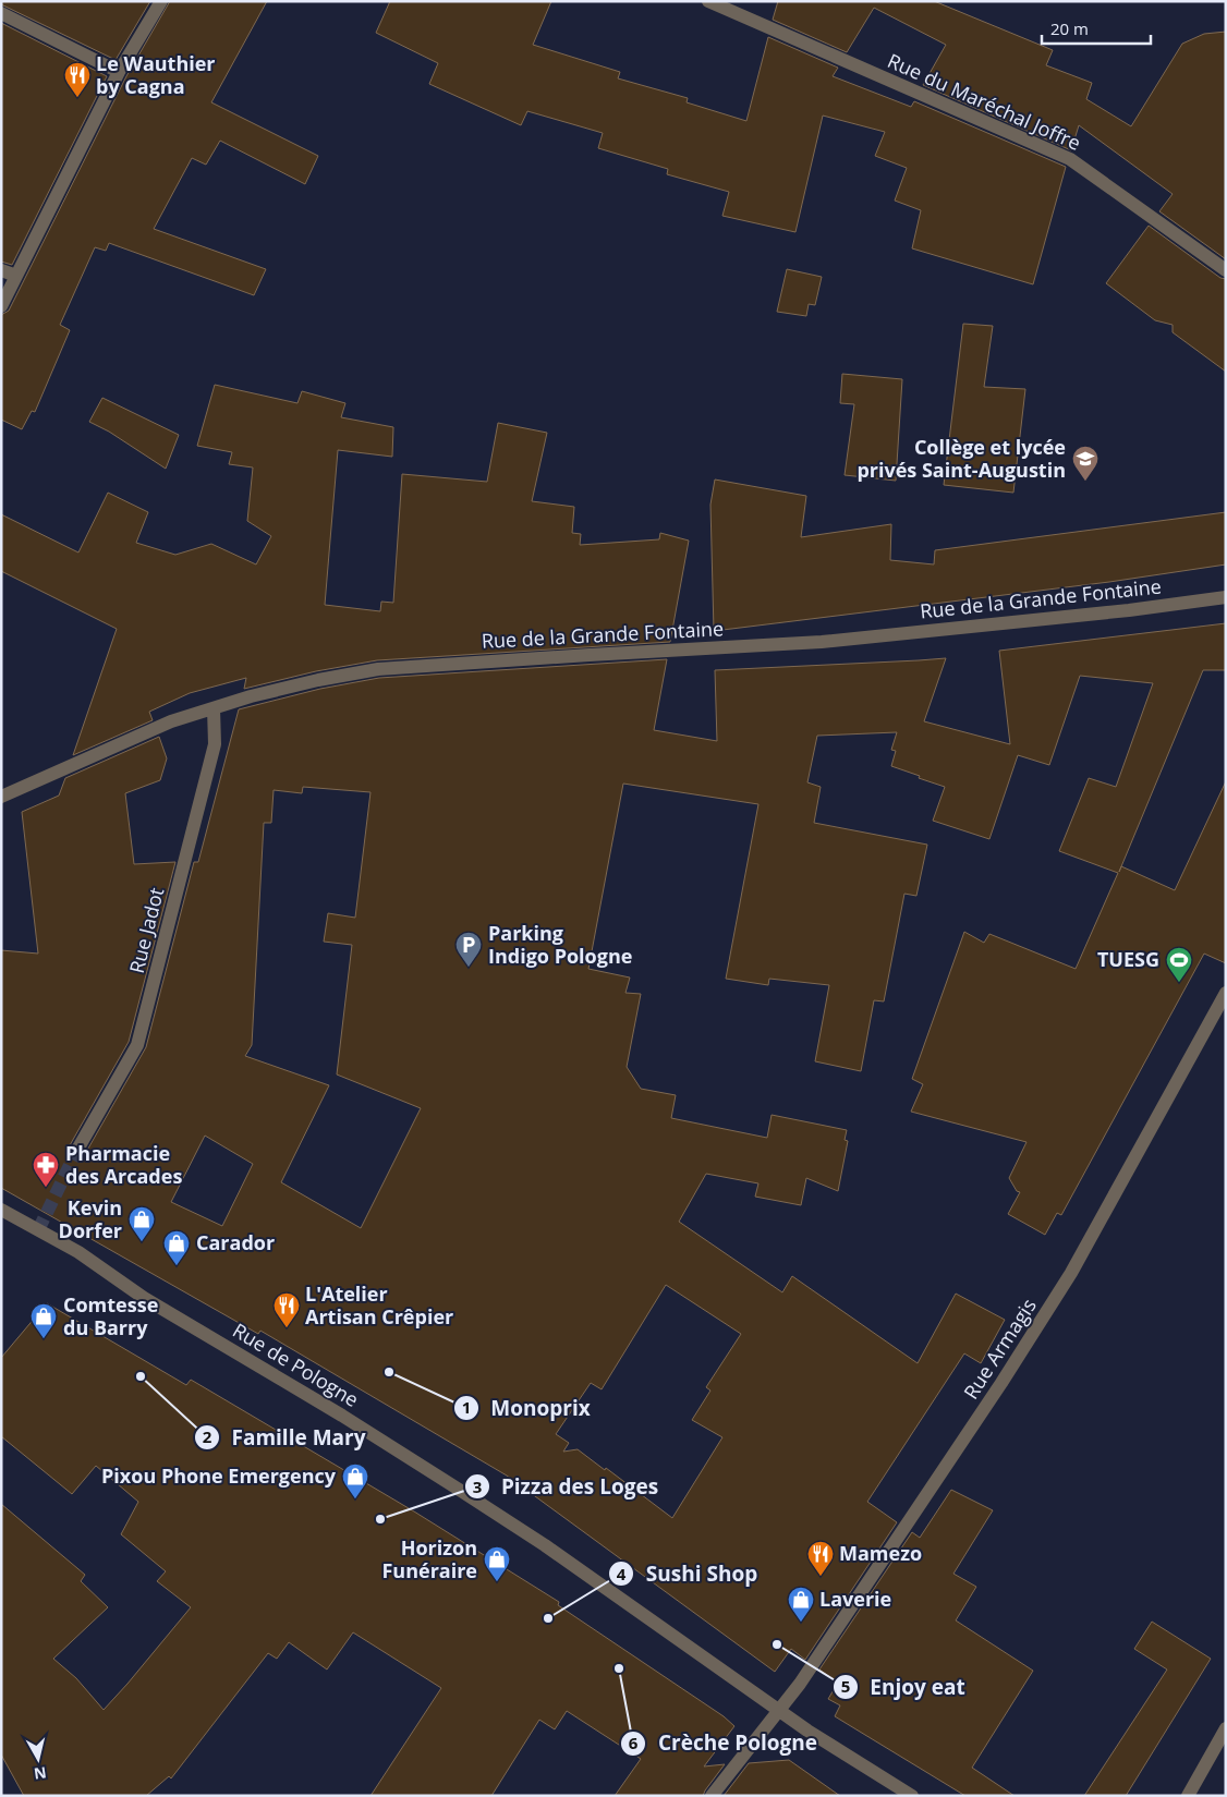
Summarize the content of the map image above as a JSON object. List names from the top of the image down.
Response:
{
  "streets": {
    "street": [
      "Rue du Maréchal Joffre",
      "Rue de la Grande Fontaine",
      "Rue Jadot",
      "Rue Armagis",
      "Rue de Pologne"
    ]
  },
  "crossings": [
    ["Rue de la Grande Fontaine", "Rue Jadot"],
    ["Rue Armagis", "Rue de Pologne"]
  ],
  "places": {
    "restaurant": ["Le Wauthier by Cagna", "L'Atelier Artisan Crêpier", "Mamezo"],
    "school or university": ["Collège et lycée privés Saint-Augustin"],
    "parking": ["Parking Indigo Pologne"],
    "sports": ["TUESG"],
    "pharmacy": ["Pharmacie des Arcades"],
    "shop": [
      "Kevin Dorfer",
      "Carador",
      "Comtesse du Barry",
      "Pixou Phone Emergency",
      "Horizon Funéraire",
      "Laverie"
    ],
    "other": [
      "Monoprix",
      "Famille Mary",
      "Pizza des Loges",
      "Sushi Shop",
      "Enjoy eat",
      "Crèche Pologne"
    ]
  },
  "scale_bar": "20 m",
  "north": "bottom"
}
